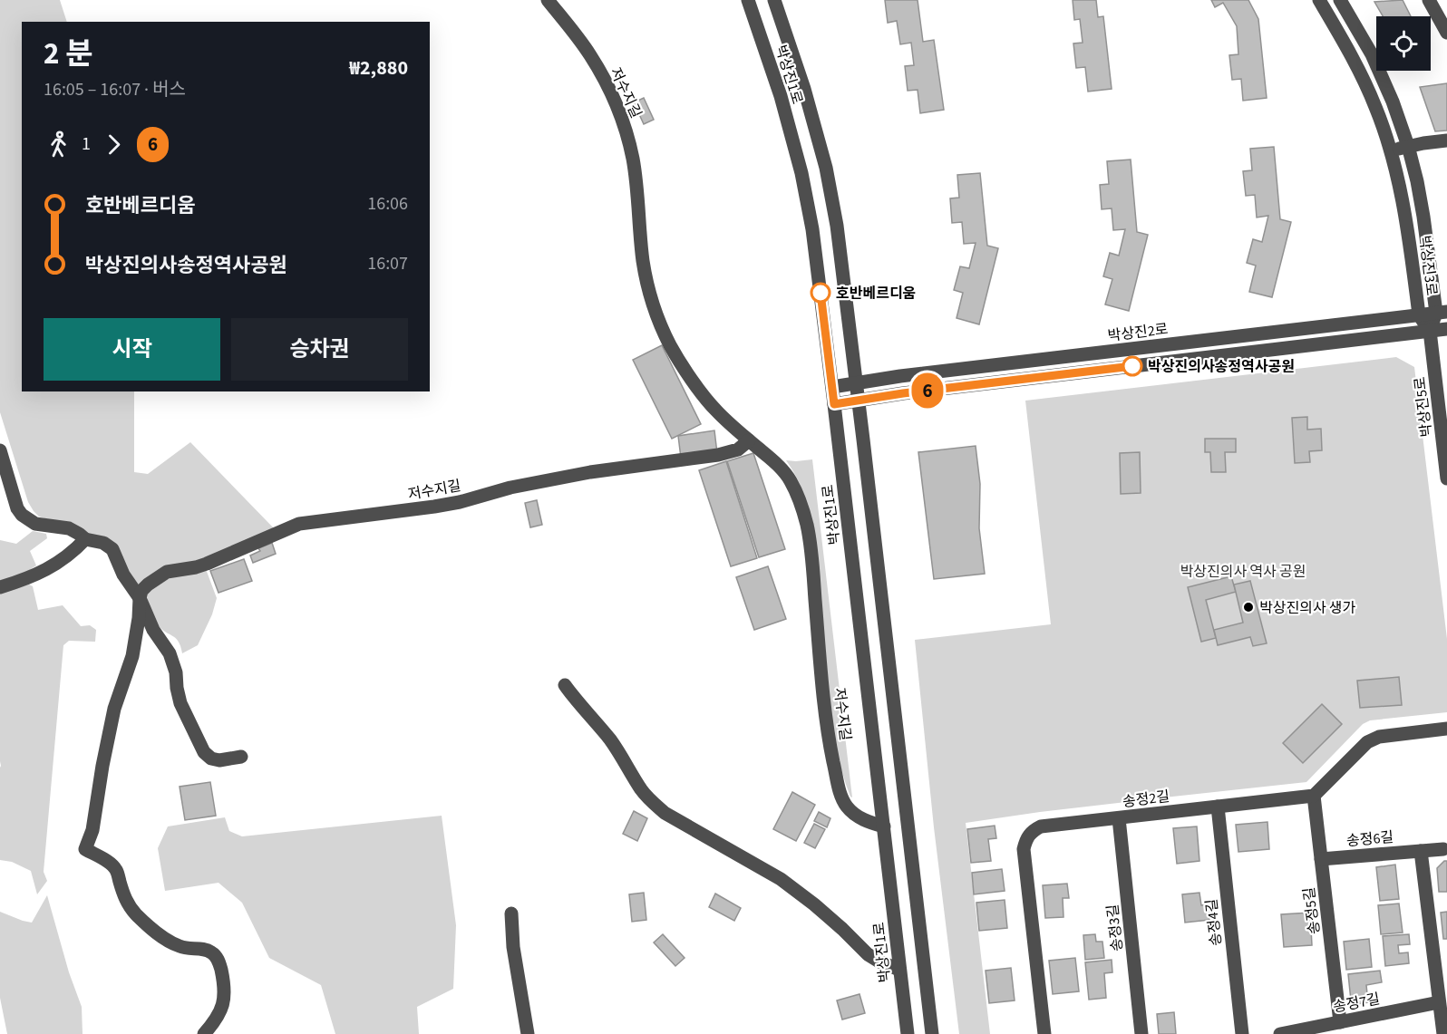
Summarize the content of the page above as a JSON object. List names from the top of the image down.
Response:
{
  "streets": {
    "street": [
      "박상진1로",
      "저수지길",
      "박상진3로",
      "박상진2로",
      "박상진5로",
      "송정2길",
      "송정6길",
      "송정5길",
      "송정4길",
      "송정3길",
      "송정7길"
    ]
  },
  "crossings": [
    ["박상진1로", "저수지길"],
    ["박상진1로", "박상진2로"],
    ["박상진3로", "박상진2로"],
    ["박상진3로", "박상진5로"],
    ["송정2길", "송정5길"],
    ["송정2길", "송정4길"],
    ["송정2길", "송정3길"],
    ["송정6길", "송정5길"],
    ["송정5길", "송정7길"]
  ],
  "parks": ["박상진의사 역사 공원"],
  "places": ["호반베르디움", "박상진의사송정역사공원", "박상진의사 생가"],
  "lines": ["bus line 6"],
  "page": {
    "on_map": "6",
    "heading": ["2 분", "16:05 – 16:07 · 버스", "₩2,880"],
    "legs": ["1", "6"],
    "list": [
      {
        "name": "호반베르디움",
        "value": "16:06"
      },
      {
        "name": "박상진의사송정역사공원",
        "value": "16:07"
      }
    ],
    "buttons": ["시작", "승차권"]
  }
}
